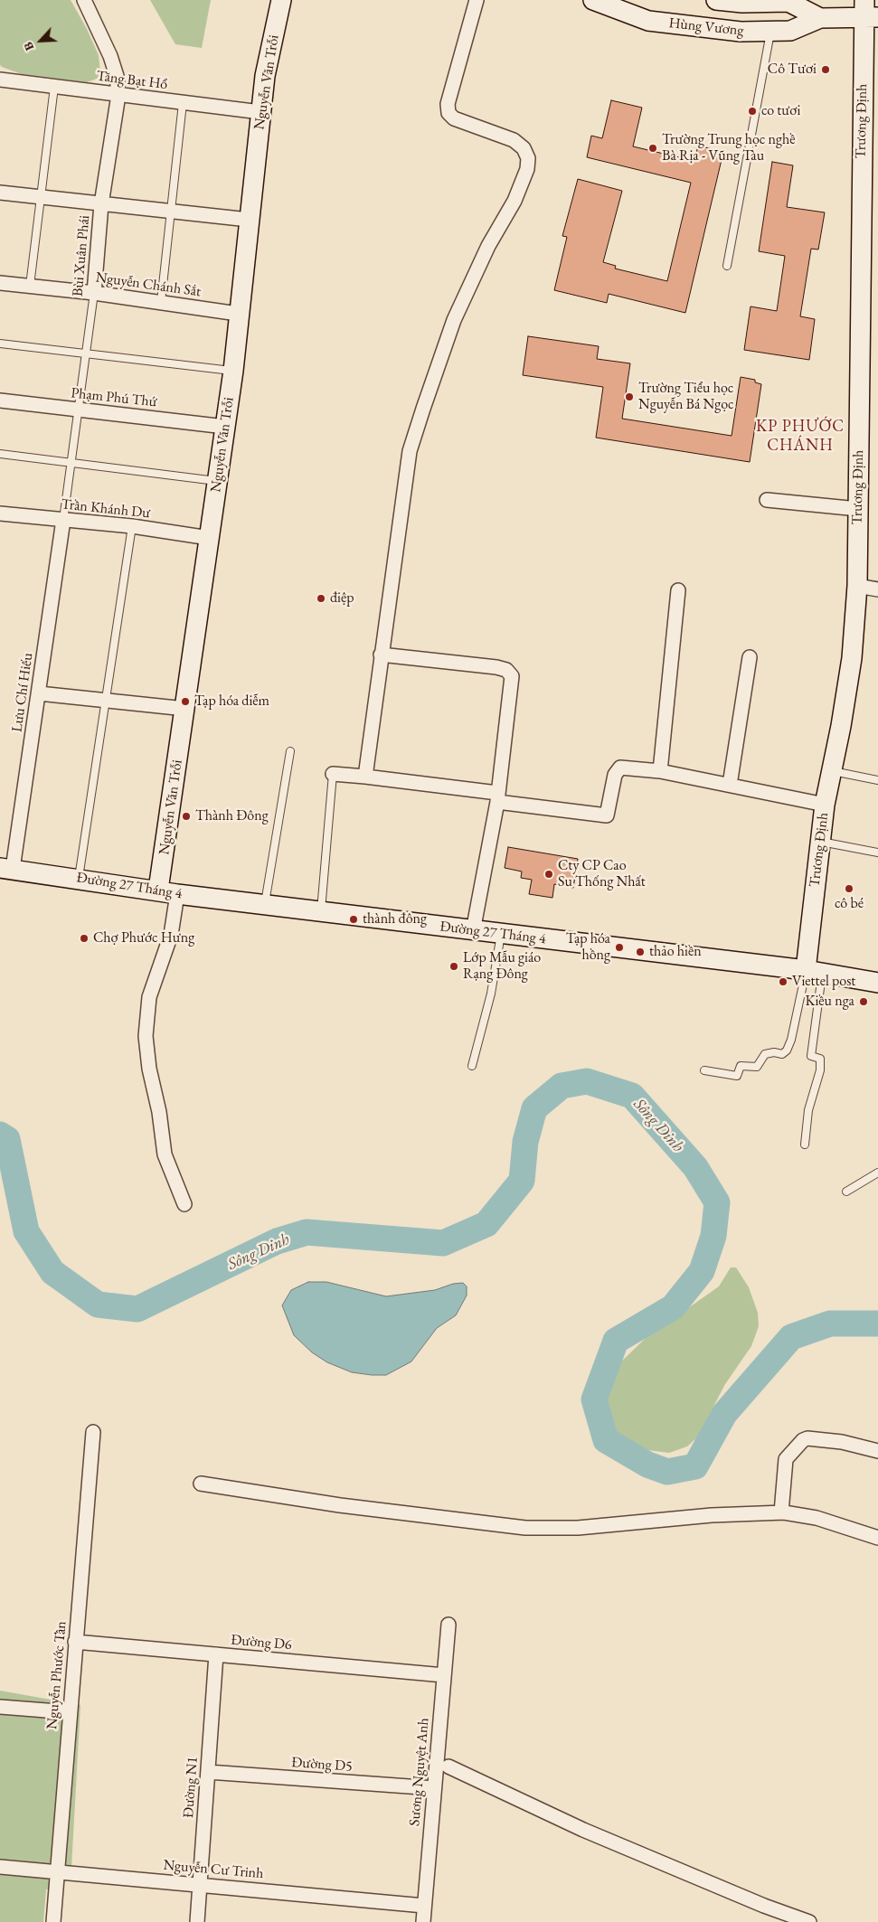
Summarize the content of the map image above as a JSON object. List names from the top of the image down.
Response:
{
  "streets": {
    "street": [
      "Hùng Vương",
      "Tăng Bạt Hổ",
      "Nguyễn Văn Trỗi",
      "Trương Định",
      "Bùi Xuân Phái",
      "Nguyễn Chánh Sắt",
      "Phạm Phú Thứ",
      "Trần Khánh Dư",
      "Lưu Chí Hiếu",
      "Đường 27 Tháng 4",
      "Đường D6",
      "Nguyễn Phước Tần",
      "Đường D5",
      "Sương Nguyệt Anh",
      "Đường N1",
      "Nguyễn Cư Trinh"
    ]
  },
  "crossings": [
    ["Hùng Vương", "Trương Định"],
    ["Tăng Bạt Hổ", "Nguyễn Văn Trỗi"],
    ["Tăng Bạt Hổ", "Bùi Xuân Phái"],
    ["Nguyễn Văn Trỗi", "Nguyễn Chánh Sắt"],
    ["Nguyễn Văn Trỗi", "Phạm Phú Thứ"],
    ["Nguyễn Văn Trỗi", "Trần Khánh Dư"],
    ["Nguyễn Văn Trỗi", "Đường 27 Tháng 4"],
    ["Trương Định", "Đường 27 Tháng 4"],
    ["Bùi Xuân Phái", "Nguyễn Chánh Sắt"],
    ["Bùi Xuân Phái", "Phạm Phú Thứ"],
    ["Bùi Xuân Phái", "Trần Khánh Dư"],
    ["Bùi Xuân Phái", "Lưu Chí Hiếu"],
    ["Trần Khánh Dư", "Lưu Chí Hiếu"],
    ["Lưu Chí Hiếu", "Đường 27 Tháng 4"],
    ["Đường D6", "Nguyễn Phước Tần"],
    ["Đường D6", "Sương Nguyệt Anh"],
    ["Đường D6", "Đường N1"],
    ["Nguyễn Phước Tần", "Nguyễn Cư Trinh"],
    ["Đường D5", "Sương Nguyệt Anh"],
    ["Đường D5", "Đường N1"],
    ["Sương Nguyệt Anh", "Nguyễn Cư Trinh"],
    ["Đường N1", "Nguyễn Cư Trinh"]
  ],
  "districts": ["KP PHƯỚC CHÁNH"],
  "water": ["Sông Dinh"],
  "places": [
    "Cô Tươi",
    "co tươi",
    "Trường Trung học nghề Bà Rịa - Vũng Tàu",
    "Trường Tiểu học Nguyễn Bá Ngọc",
    "điệp",
    "Tạp hóa diễm",
    "Thành Đông",
    "Cty CP Cao Su Thống Nhất",
    "cô bé",
    "thành đông",
    "Chợ Phước Hưng",
    "Tạp hóa hồng",
    "thảo hiền",
    "Lớp Mẫu giáo Rạng Đông",
    "Viettel post",
    "Kiều nga"
  ],
  "north": "bottom left"
}
